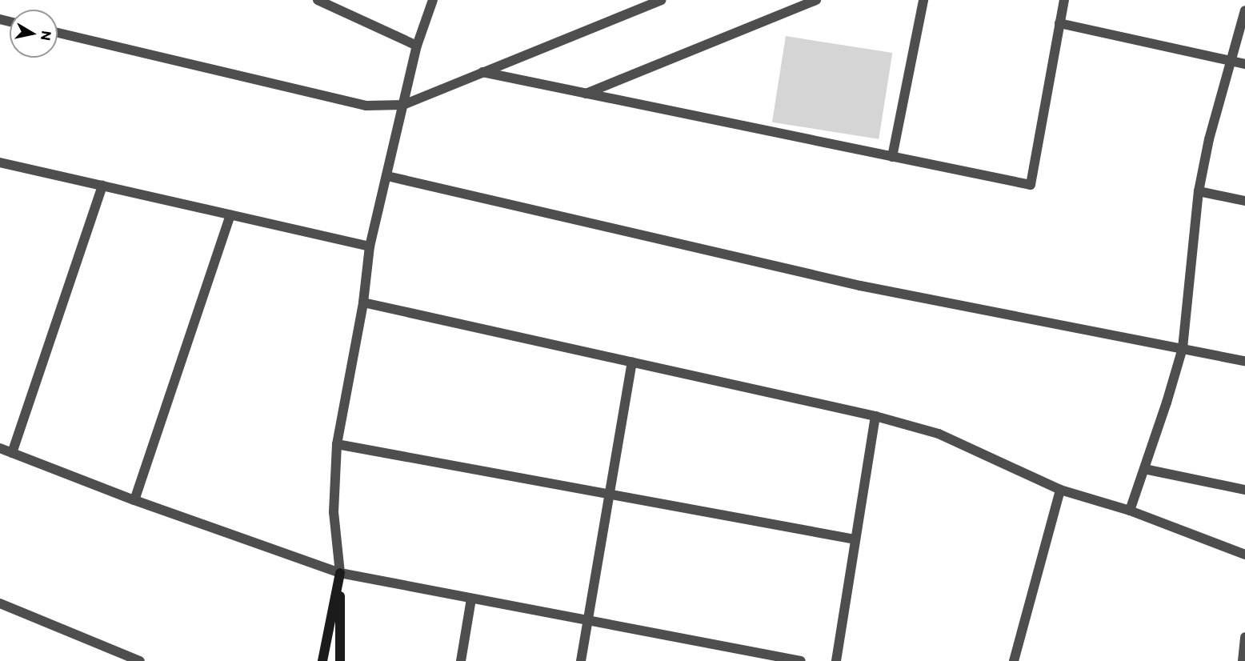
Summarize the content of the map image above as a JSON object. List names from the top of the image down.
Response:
{
  "north": "right"
}
